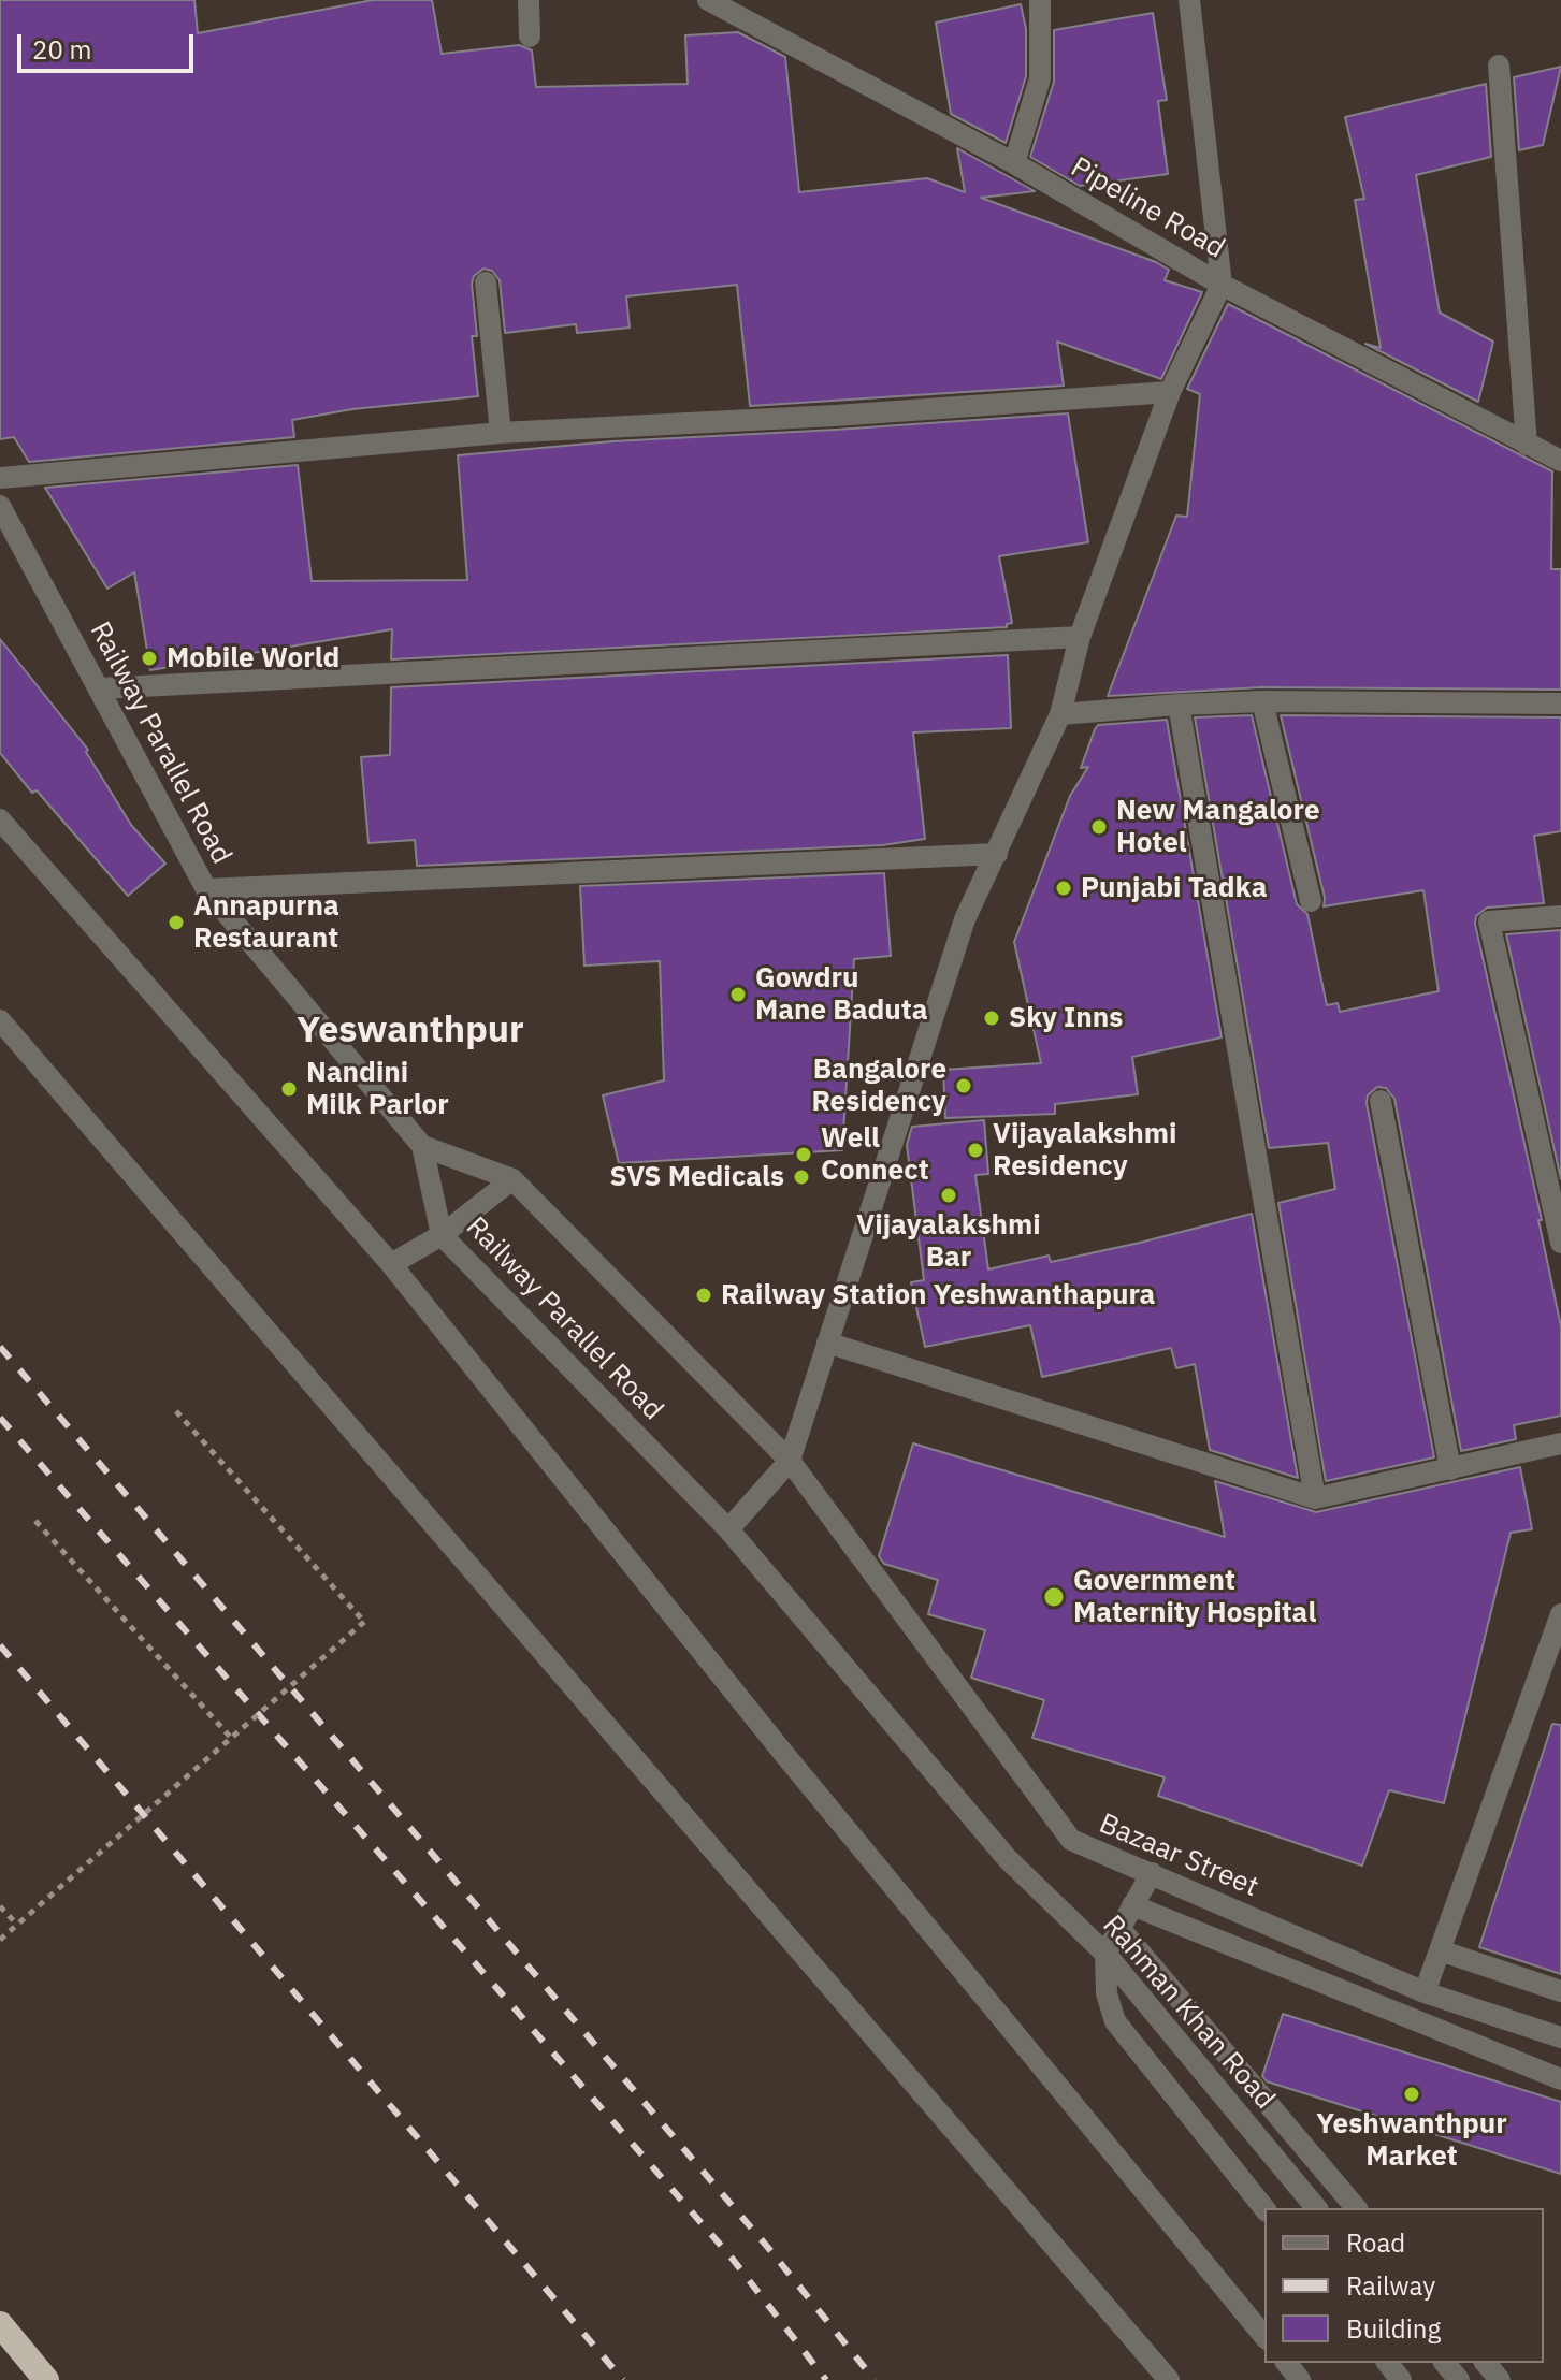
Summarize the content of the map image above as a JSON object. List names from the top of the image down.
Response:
{
  "streets": {
    "street": [
      "Pipeline Road",
      "Railway Parallel Road",
      "Bazaar Street",
      "Rahman Khan Road"
    ]
  },
  "crossings": [
    ["Railway Parallel Road", "Rahman Khan Road"]
  ],
  "districts": ["Yeswanthpur"],
  "places": [
    "Mobile World",
    "New Mangalore Hotel",
    "Punjabi Tadka",
    "Annapurna Restaurant",
    "Gowdru Mane Baduta",
    "Sky Inns",
    "Bangalore Residency",
    "Nandini Milk Parlor",
    "Vijayalakshmi Residency",
    "Well Connect",
    "SVS Medicals",
    "Vijayalakshmi Bar",
    "Railway Station Yeshwanthapura",
    "Government Maternity Hospital",
    "Yeshwanthpur Market"
  ],
  "legend": ["Road", "Railway", "Building"],
  "scale_bar": "20 m"
}
